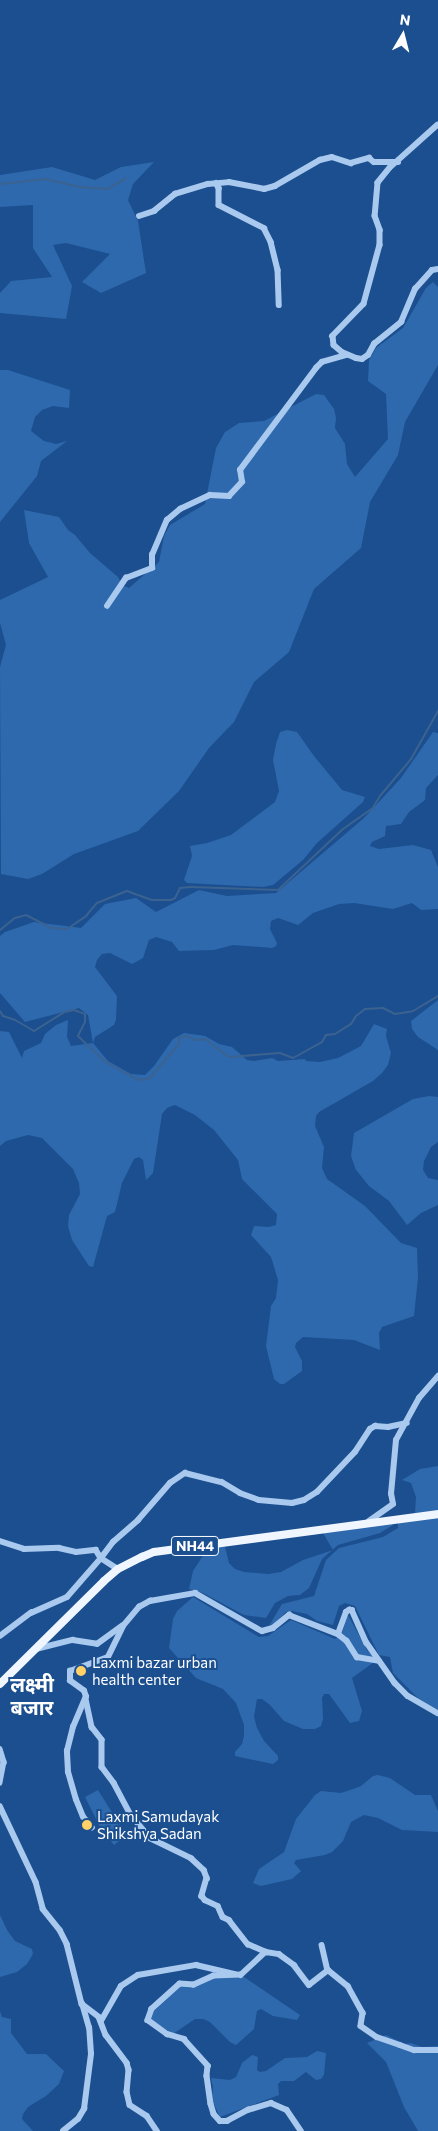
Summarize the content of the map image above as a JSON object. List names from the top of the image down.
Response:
{
  "streets": {
    "main road": ["NH44"]
  },
  "districts": ["लक्ष्मी बजार"],
  "places": ["Laxmi bazar urban health center", "Laxmi Samudayak Shikshya Sadan"],
  "north": "top"
}
